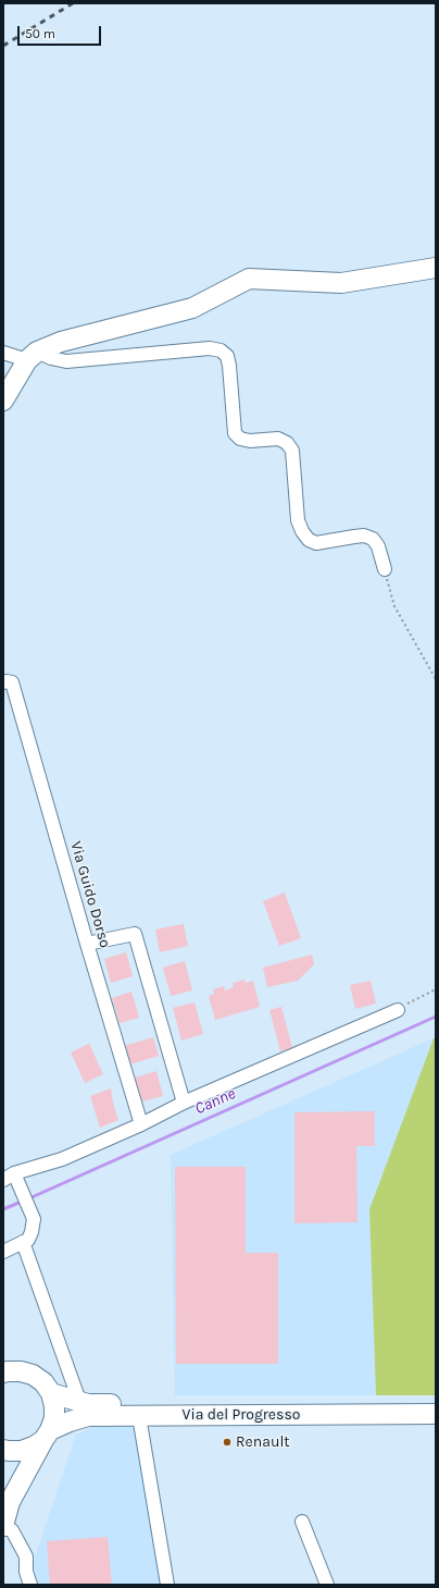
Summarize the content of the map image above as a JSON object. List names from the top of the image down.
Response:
{
  "streets": {
    "street": ["Via Guido Dorso", "Via del Progresso"]
  },
  "water": ["Canne"],
  "places": ["Renault"],
  "scale_bar": "50 m"
}
